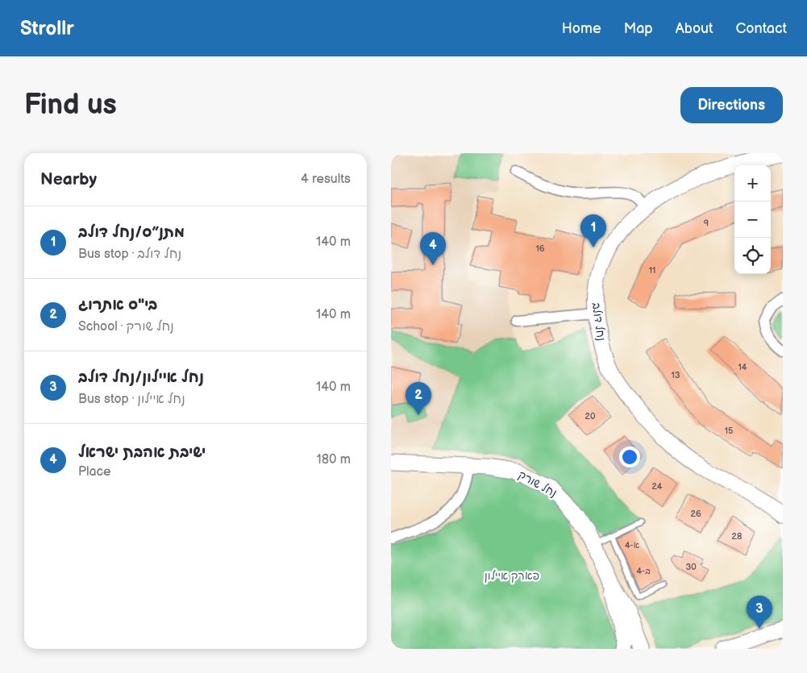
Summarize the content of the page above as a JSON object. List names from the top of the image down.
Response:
{
  "streets": {
    "street": ["נחל דולב", "נחל שורק"]
  },
  "parks": ["פארק איילון"],
  "house_numbers": [
    "9",
    "16",
    "11",
    "14",
    "13",
    "20",
    "15",
    "24",
    "26",
    "28",
    "4-א",
    "30",
    "4-ב"
  ],
  "page": {
    "header": "Strollr",
    "nav": [
      "Home",
      "Map",
      "About",
      "Contact"
    ],
    "buttons": "Directions",
    "title": "Find us",
    "heading": ["Nearby", "4 results"],
    "map_buttons": ["+", "−"],
    "list": [
      {
        "mark": "1",
        "name": "מתנ״ס/נחל דולב",
        "note": "Bus stop · נחל דולב",
        "value": "140 m"
      },
      {
        "mark": "2",
        "name": "בי\"ס אתרוג",
        "note": "School · נחל שורק",
        "value": "140 m"
      },
      {
        "mark": "3",
        "name": "נחל איילון/נחל דולב",
        "note": "Bus stop · נחל איילון",
        "value": "140 m"
      },
      {
        "mark": "4",
        "name": "ישיבת אהבת ישראל",
        "note": "Place",
        "value": "180 m"
      }
    ],
    "pins": [
      "1",
      "4",
      "2",
      "3"
    ]
  }
}
